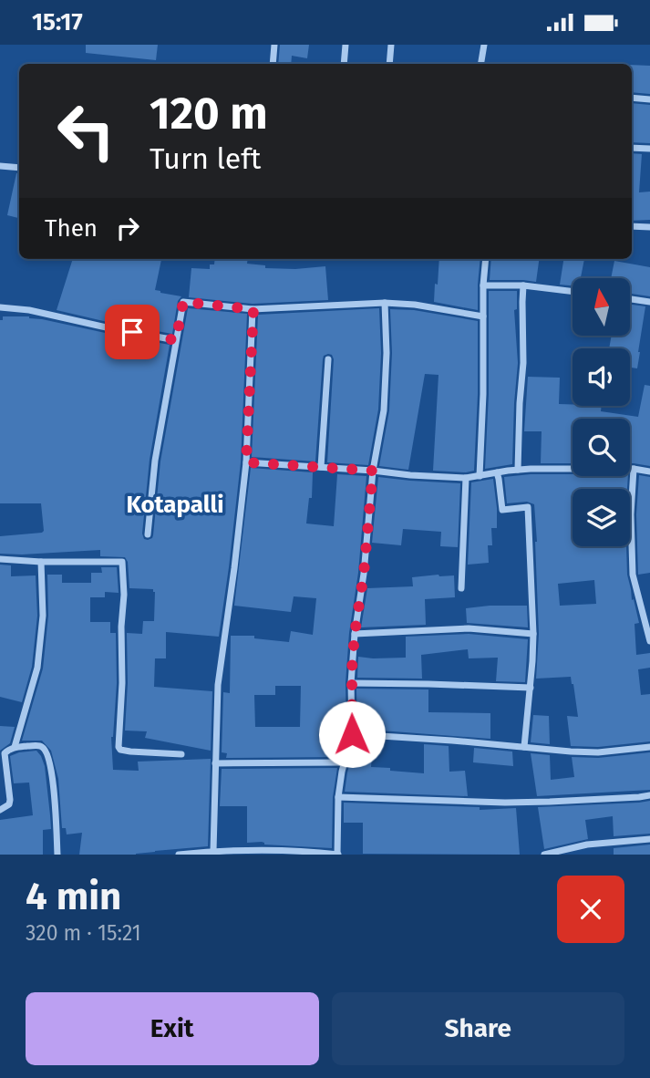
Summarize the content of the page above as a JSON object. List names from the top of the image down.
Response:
{
  "districts": ["Kotapalli"],
  "north": "top",
  "page": {
    "status": "15:17",
    "turn": ["120 m", "Turn left"],
    "then": "Then",
    "heading": ["4 min", "320 m · 15:21"],
    "buttons": ["Exit", "Share"]
  }
}
